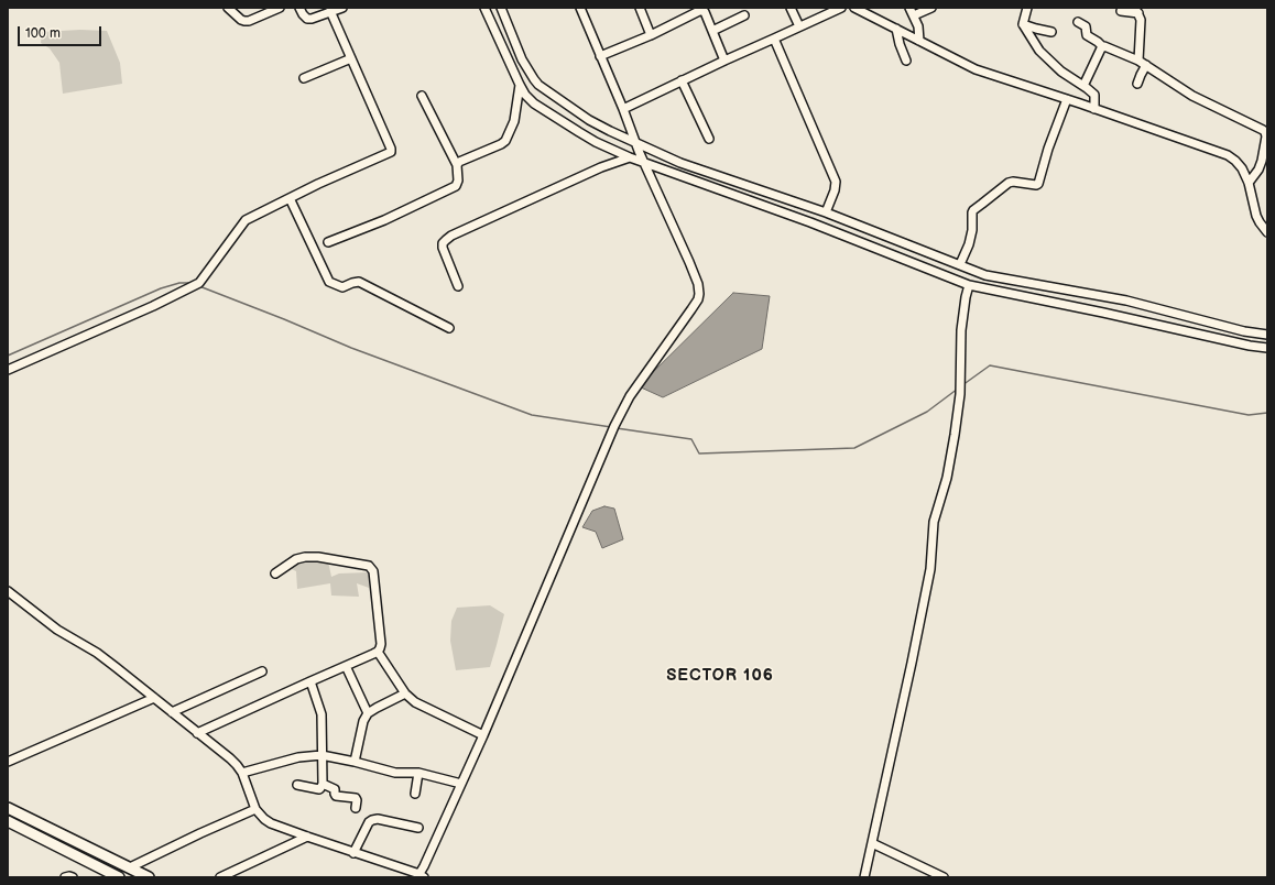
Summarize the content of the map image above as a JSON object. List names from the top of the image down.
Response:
{
  "districts": ["SECTOR 106"],
  "scale_bar": "100 m"
}
